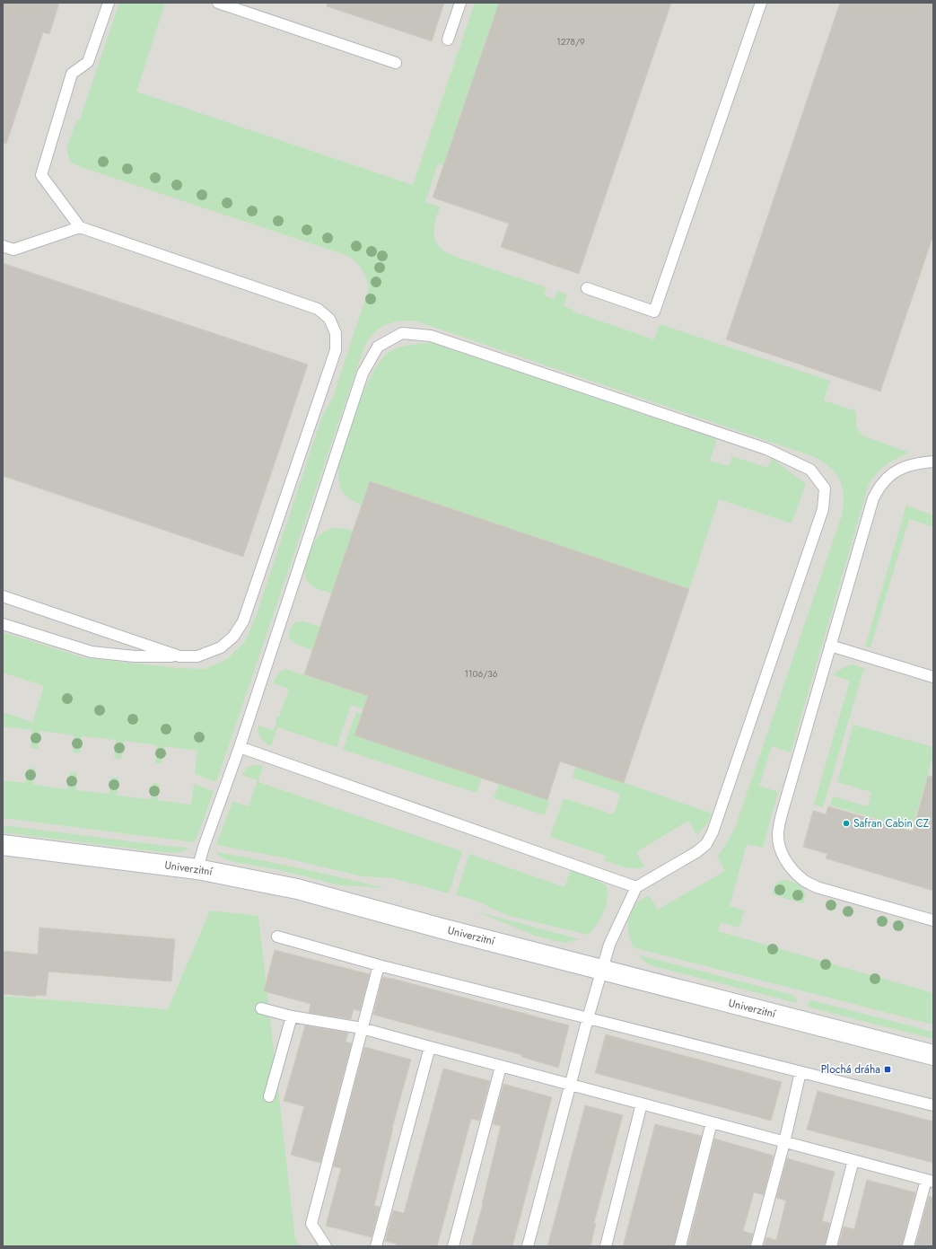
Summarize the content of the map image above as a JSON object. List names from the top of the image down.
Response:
{
  "streets": {
    "street": ["Univerzitní"]
  },
  "places": {
    "other": ["Safran Cabin CZ"],
    "transit": ["Plochá dráha"]
  },
  "house_numbers": ["1278/9", "1106/36"]
}
